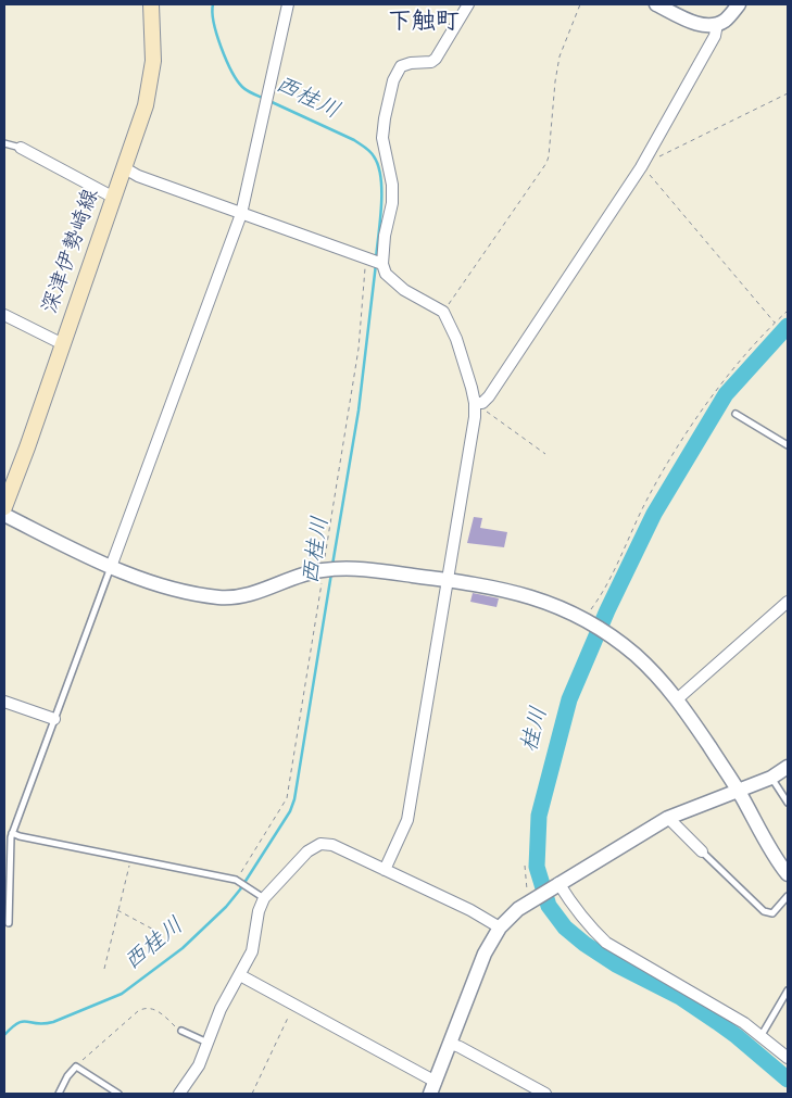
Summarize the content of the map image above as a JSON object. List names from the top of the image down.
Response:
{
  "streets": {
    "main road": ["深津伊勢崎線"]
  },
  "districts": ["下触町"],
  "water": ["西桂川", "桂川"]
}
